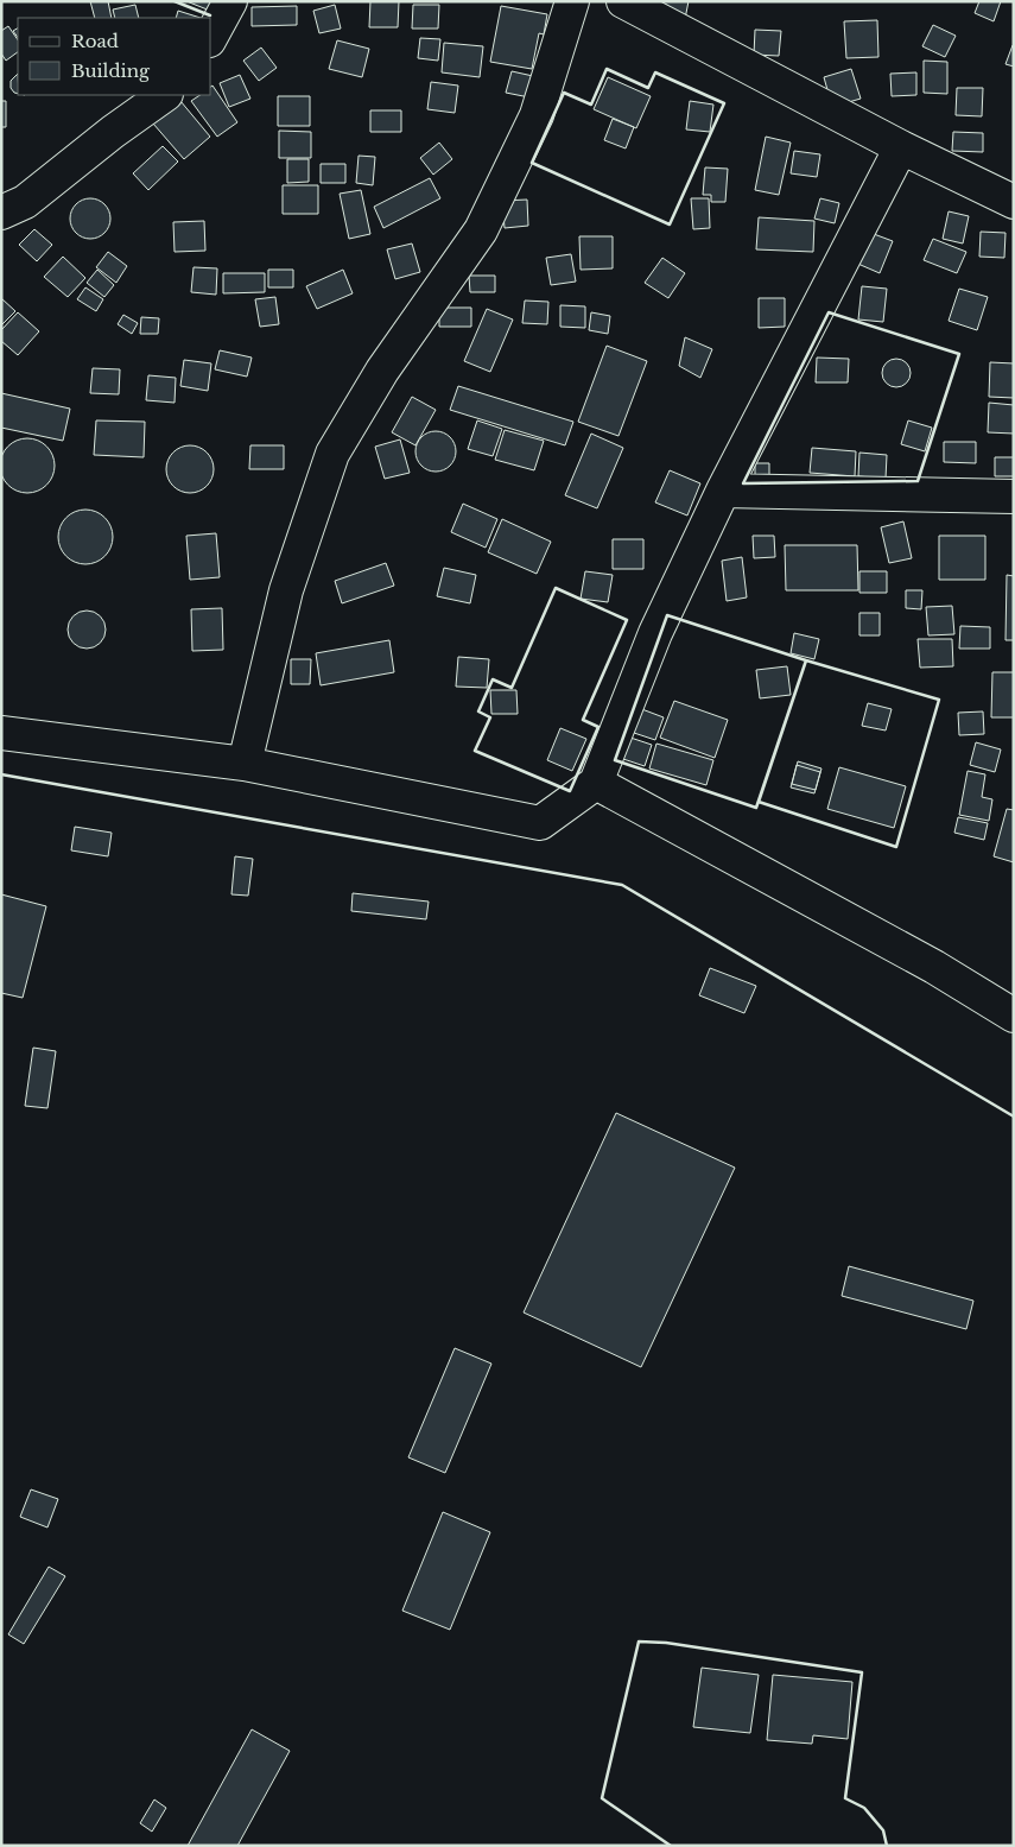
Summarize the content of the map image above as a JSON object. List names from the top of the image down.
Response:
{
  "legend": ["Road", "Building"]
}
